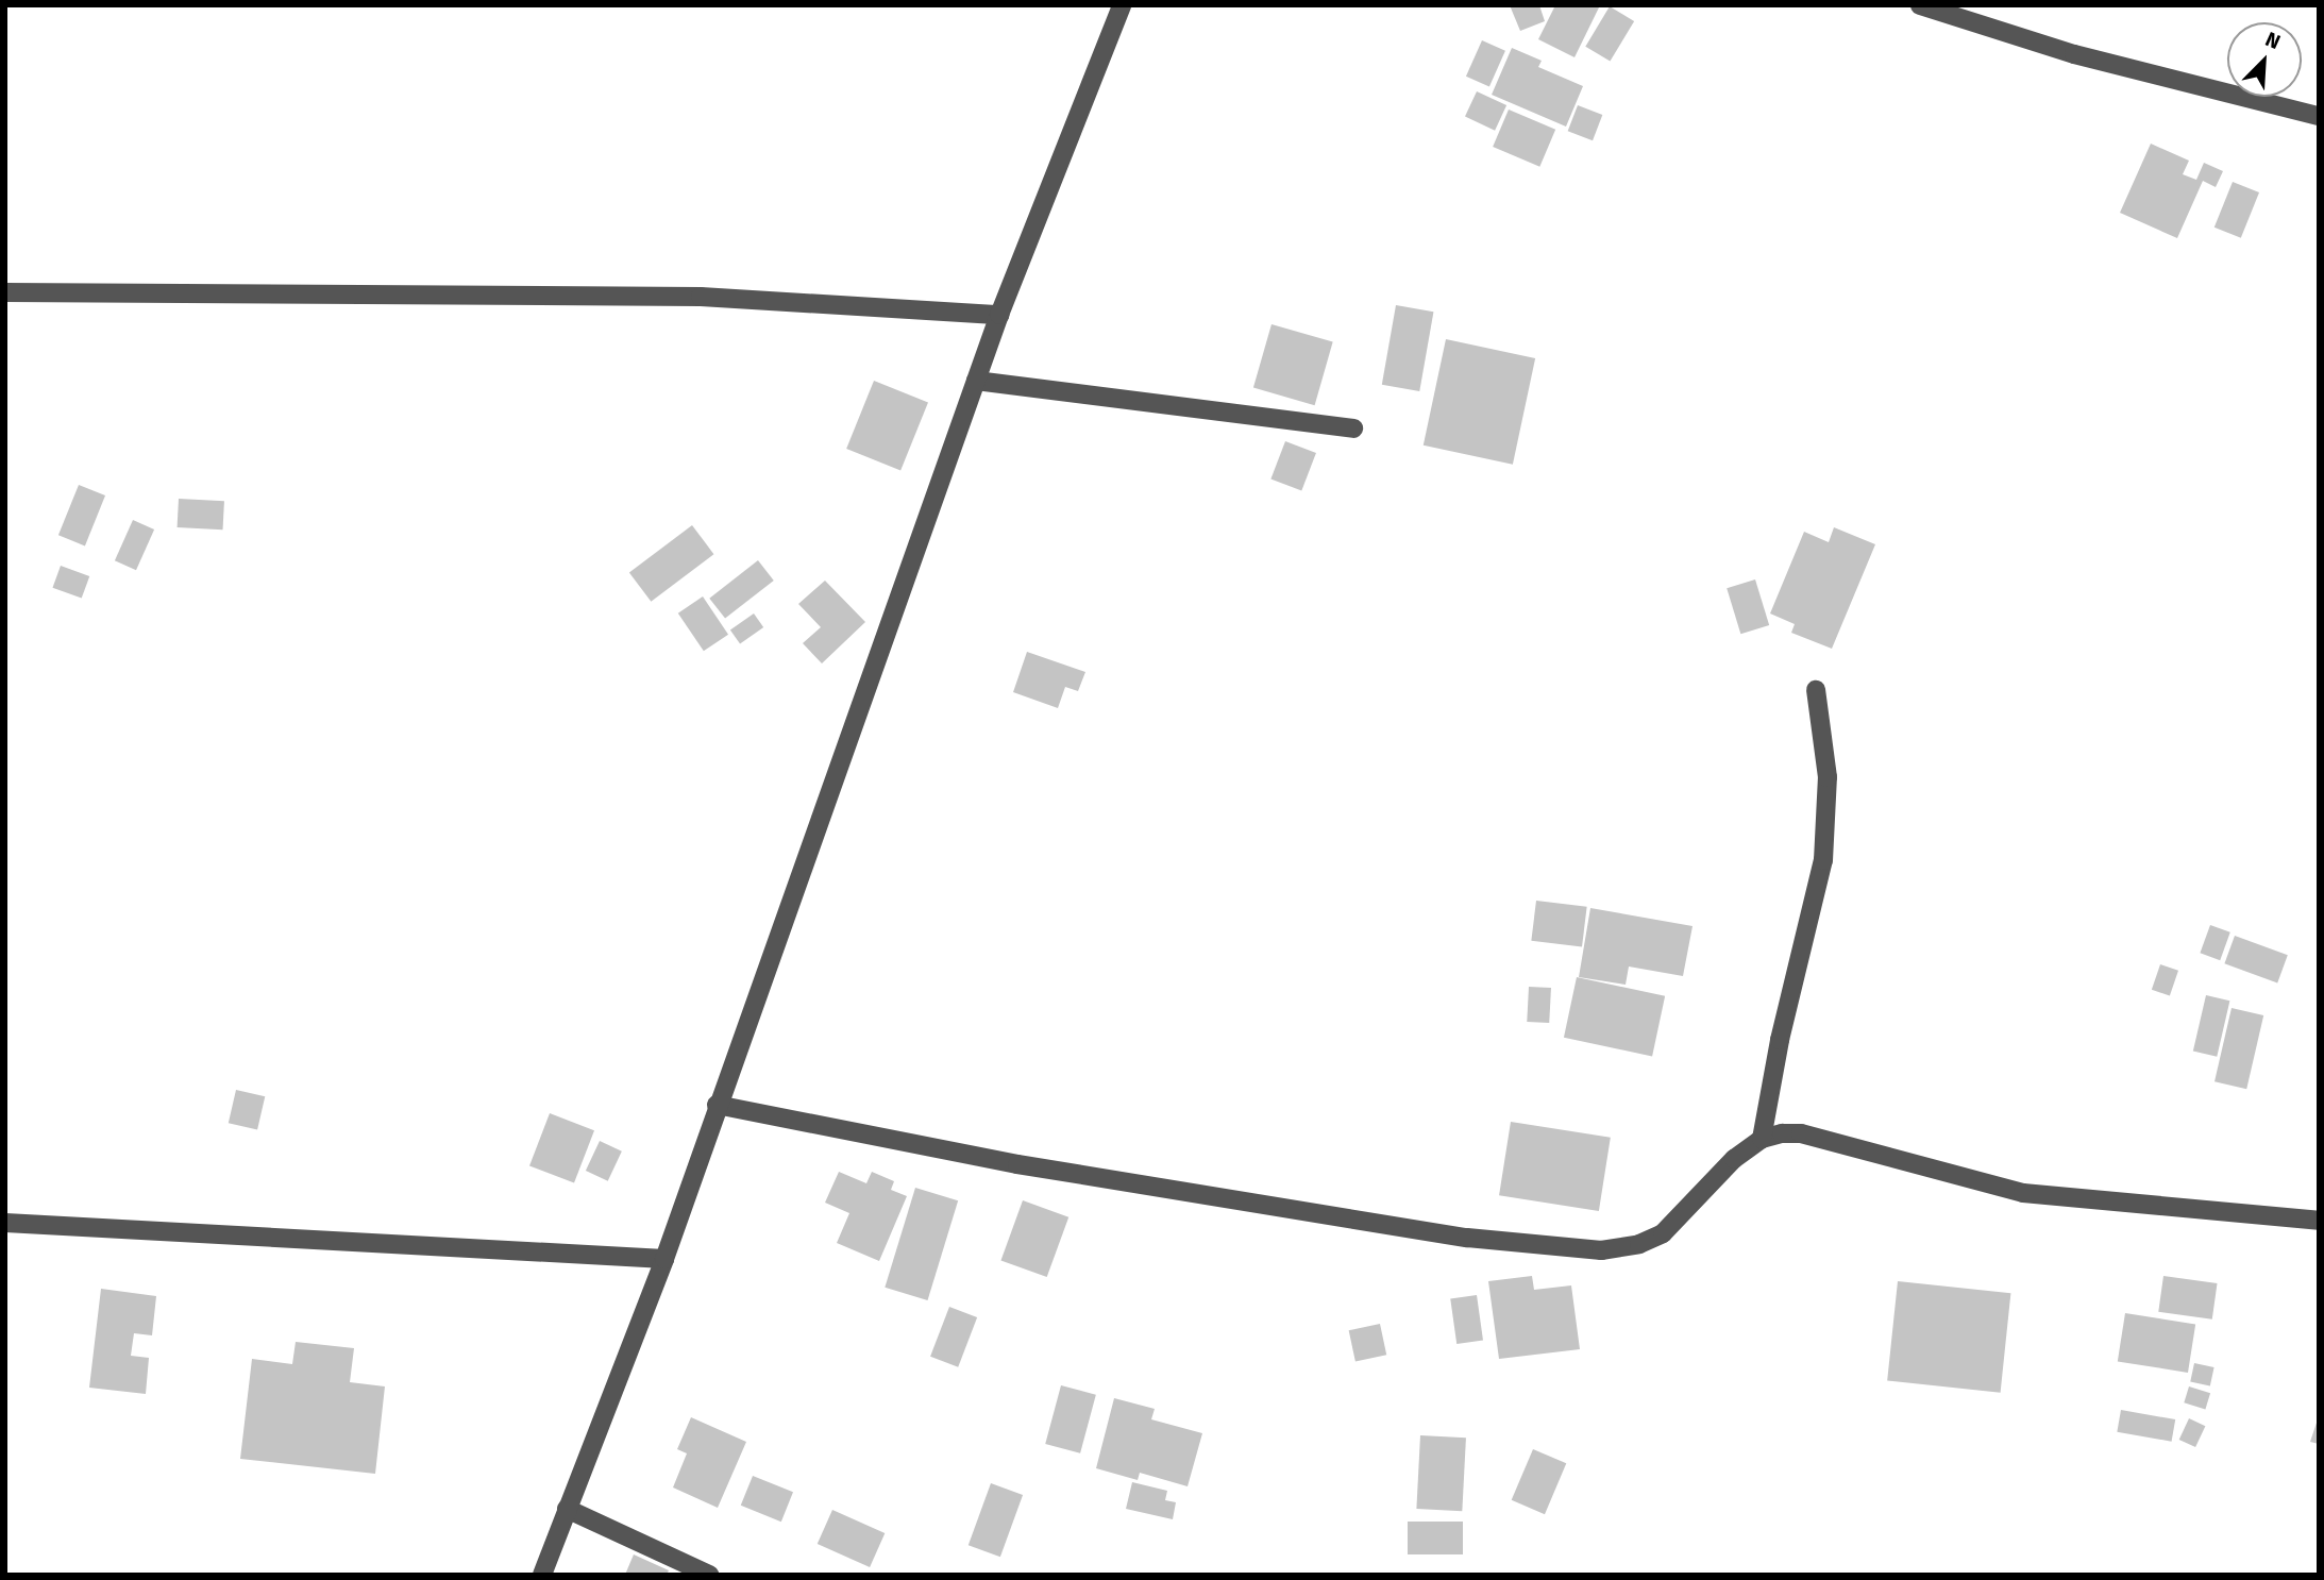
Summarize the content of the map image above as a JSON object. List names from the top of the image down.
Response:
{
  "north": "top right"
}
